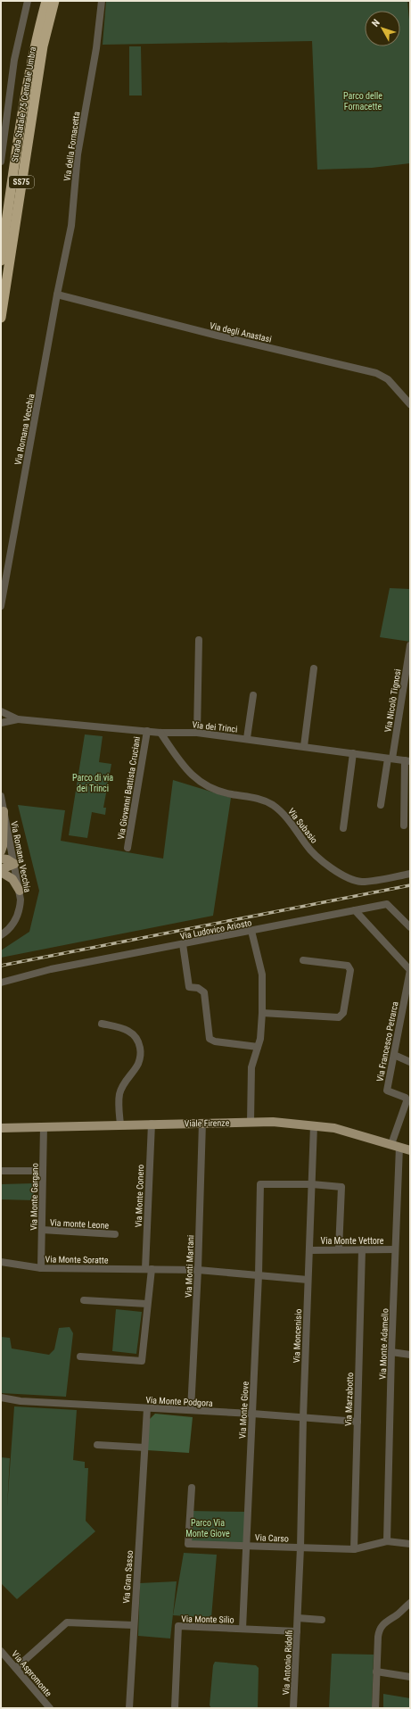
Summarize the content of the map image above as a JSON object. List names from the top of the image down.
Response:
{
  "streets": {
    "highway": ["Strada Statale 75 Centrale Umbra", "SS75"],
    "main road": ["Viale Firenze"],
    "street": [
      "Via della Fornacetta",
      "Via degli Anastasi",
      "Via Romana Vecchia",
      "Via Nicolò Tignosi",
      "Via dei Trinci",
      "Via Giovanni Battista Cruciani",
      "Via Subasio",
      "Via Ludovico Ariosto",
      "Via Francesco Petrarca",
      "Via Monte Conero",
      "Via Monte Gargano",
      "Via monte Leone",
      "Via Monte Vettore",
      "Via Monte Soratte",
      "Via Monti Martani",
      "Via Moncenisio",
      "Via Monte Adamello",
      "Via Marzabotto",
      "Via Monte Podgora",
      "Via Monte Giove",
      "Via Carso",
      "Via Gran Sasso",
      "Via Monte Silio",
      "Via Antonio Ridolfi",
      "Via Aspromonte"
    ]
  },
  "crossings": [
    ["Via della Fornacetta", "Via degli Anastasi"],
    ["Via della Fornacetta", "Via Romana Vecchia"],
    ["Via degli Anastasi", "Via Romana Vecchia"],
    ["Via Nicolò Tignosi", "Via dei Trinci"],
    ["Via dei Trinci", "Via Giovanni Battista Cruciani"],
    ["Via dei Trinci", "Via Subasio"],
    ["Via Francesco Petrarca", "Viale Firenze"],
    ["Via Francesco Petrarca", "Via Monte Adamello"],
    ["Viale Firenze", "Via Monte Conero"],
    ["Viale Firenze", "Via Monte Gargano"],
    ["Viale Firenze", "Via Monti Martani"],
    ["Viale Firenze", "Via Moncenisio"],
    ["Viale Firenze", "Via Monte Adamello"],
    ["Via Monte Conero", "Via Monte Soratte"],
    ["Via Monte Gargano", "Via monte Leone"],
    ["Via Monte Gargano", "Via Monte Soratte"],
    ["Via Monte Vettore", "Via Moncenisio"],
    ["Via Monte Vettore", "Via Monte Adamello"],
    ["Via Monte Vettore", "Via Marzabotto"],
    ["Via Monte Soratte", "Via Monti Martani"],
    ["Via Monti Martani", "Via Monte Podgora"],
    ["Via Moncenisio", "Via Monte Podgora"],
    ["Via Moncenisio", "Via Monte Giove"],
    ["Via Moncenisio", "Via Carso"],
    ["Via Moncenisio", "Via Antonio Ridolfi"],
    ["Via Monte Adamello", "Via Carso"],
    ["Via Marzabotto", "Via Monte Podgora"],
    ["Via Marzabotto", "Via Carso"],
    ["Via Monte Podgora", "Via Monte Giove"],
    ["Via Monte Podgora", "Via Gran Sasso"],
    ["Via Monte Giove", "Via Carso"],
    ["Via Monte Giove", "Via Monte Silio"],
    ["Via Carso", "Via Antonio Ridolfi"],
    ["Via Monte Silio", "Via Antonio Ridolfi"]
  ],
  "parks": ["Parco delle Fornacette", "Parco di via dei Trinci", "Parco Via Monte Giove"],
  "north": "top left"
}
